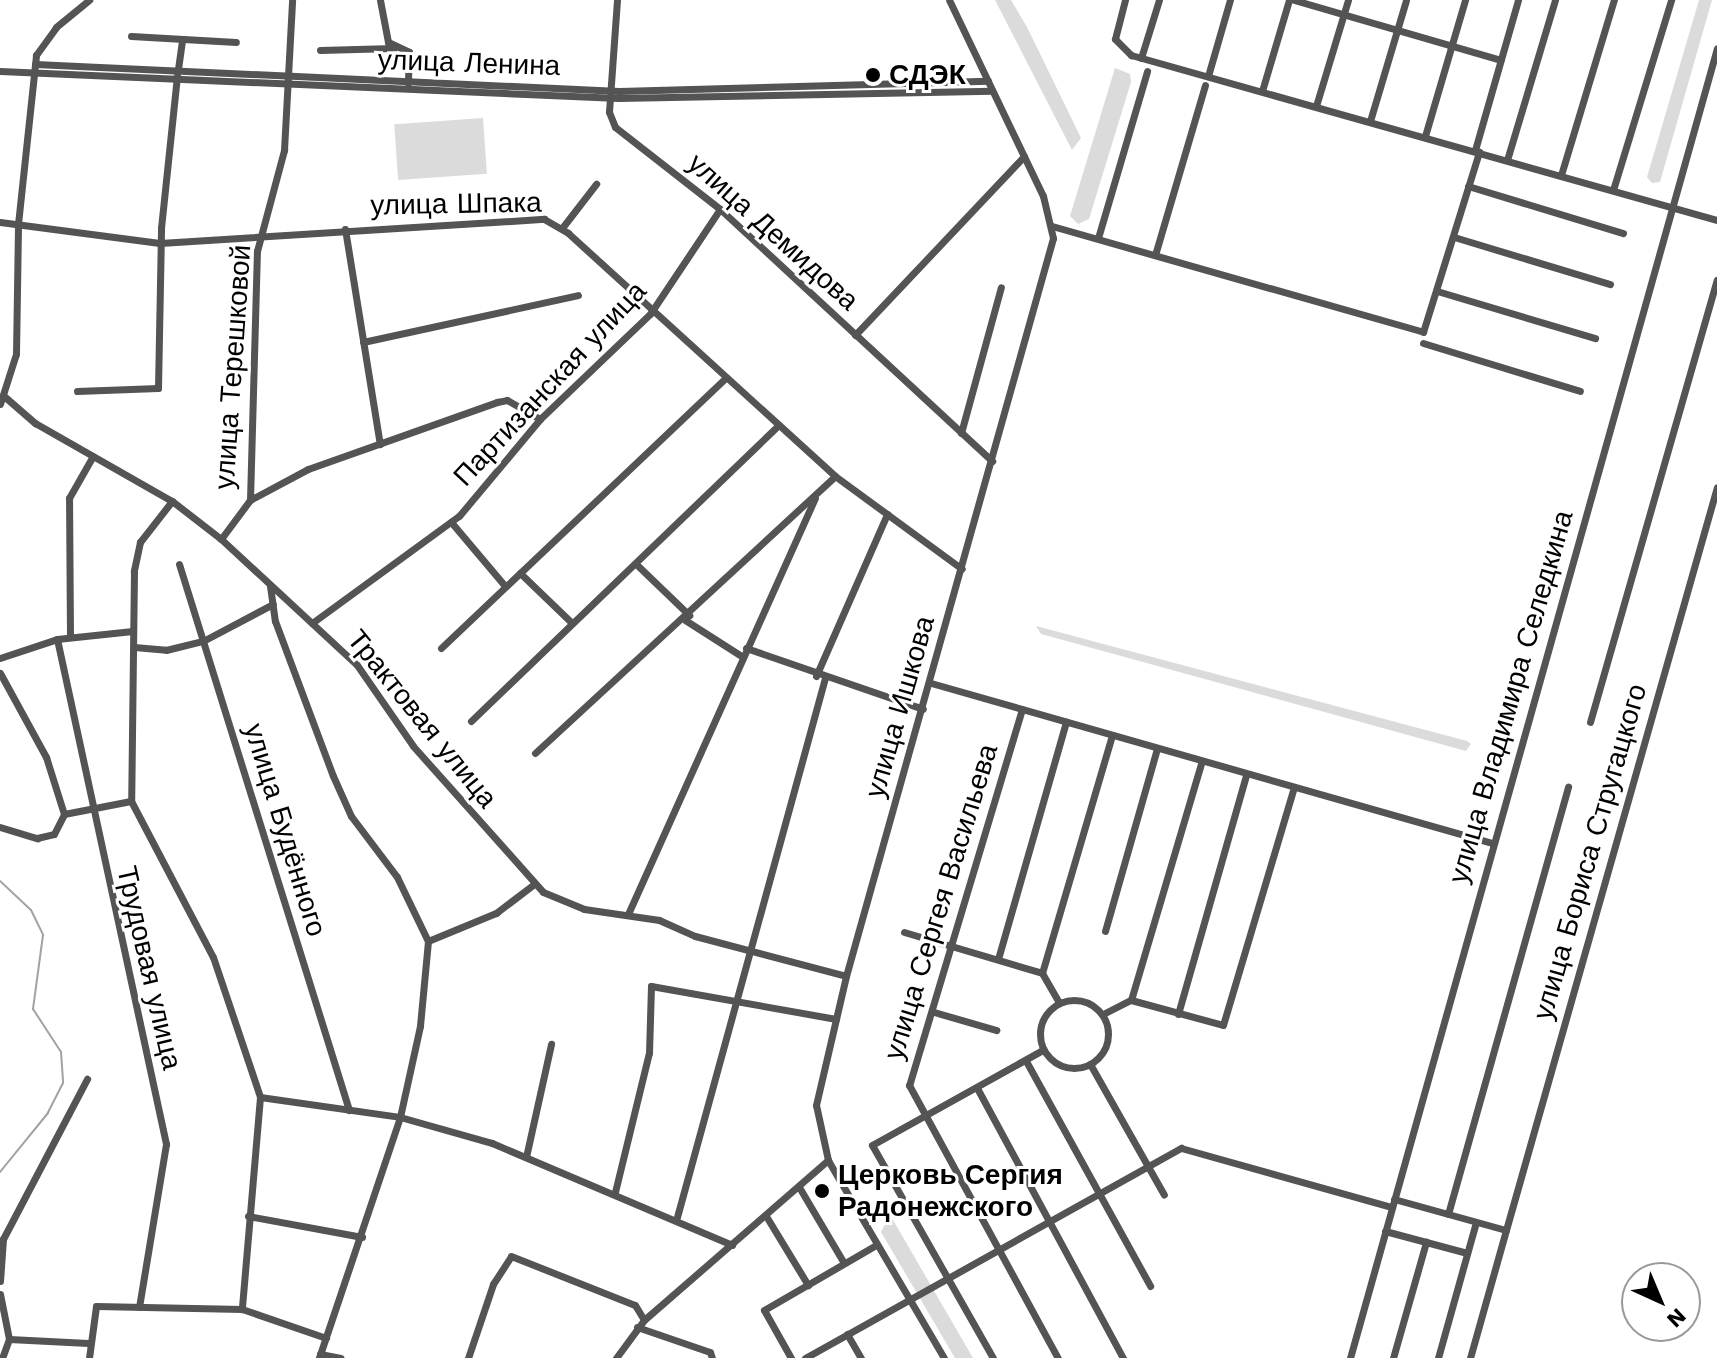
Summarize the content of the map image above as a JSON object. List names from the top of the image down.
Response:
{
  "streets": {
    "street": [
      "улица Ленина",
      "улица Шпака",
      "улица Демидова",
      "улица Терешковой",
      "Партизанская улица",
      "улица Владимира Селедкина",
      "улица Ишкова",
      "Трактовая улица",
      "улица Будённого",
      "улица Бориса Стругацкого",
      "улица Сергея Васильева",
      "Трудовая улица"
    ]
  },
  "crossings": [
    ["улица Ленина", "улица Демидова"],
    ["улица Ленина", "улица Терешковой"],
    ["улица Шпака", "улица Терешковой"],
    ["улица Шпака", "Партизанская улица"],
    ["улица Шпака", "улица Ишкова"],
    ["улица Демидова", "Партизанская улица"],
    ["улица Демидова", "улица Ишкова"],
    ["улица Терешковой", "Трактовая улица"],
    ["Партизанская улица", "Трактовая улица"],
    ["улица Ишкова", "Трактовая улица"]
  ],
  "places": ["СДЭК", "Церковь Сергия Радонежского"],
  "north": "bottom right"
}
